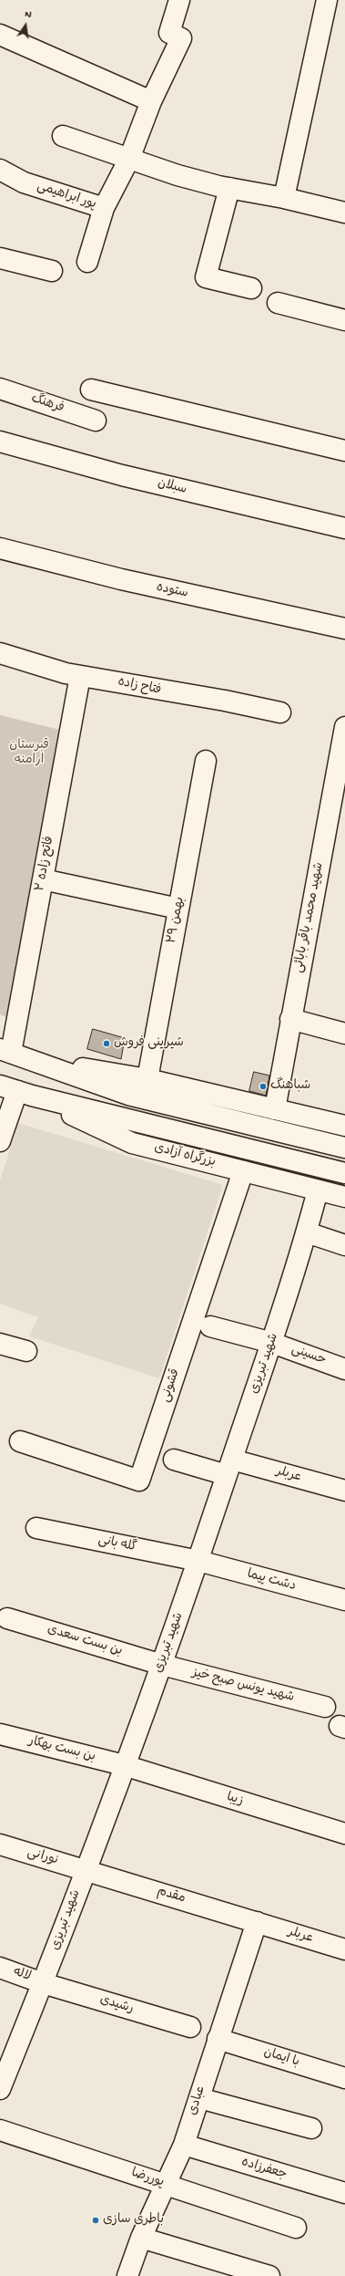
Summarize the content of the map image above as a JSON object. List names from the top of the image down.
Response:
{
  "streets": {
    "main road": [
      "پور ابراهیمی",
      "فرهنگ",
      "سبلان",
      "ستوده",
      "فتاح زاده",
      "فاتح زاده ۲",
      "شهید محمد باقر بابائی",
      "۲۹ بهمن",
      "بزرگراه آزادی",
      "حسینی",
      "شهید تبریزی",
      "قشونی",
      "عربلر",
      "گله بانی",
      "دشت پیما",
      "بن بست سعدی",
      "شهید یونس صبح خیز",
      "بن بست بهکار",
      "زیبا",
      "نورانی",
      "مقدم",
      "لاله",
      "رشیدی",
      "با ایمان",
      "عبادی",
      "جعفرزاده",
      "پوررضا"
    ]
  },
  "crossings": [
    ["فتاح زاده", "فاتح زاده ۲"],
    ["بزرگراه آزادی", "شهید تبریزی"],
    ["بزرگراه آزادی", "قشونی"],
    ["حسینی", "شهید تبریزی"],
    ["شهید تبریزی", "عربلر"],
    ["شهید تبریزی", "گله بانی"],
    ["شهید تبریزی", "دشت پیما"],
    ["شهید تبریزی", "بن بست سعدی"],
    ["شهید تبریزی", "شهید یونس صبح خیز"],
    ["شهید تبریزی", "بن بست بهکار"],
    ["شهید تبریزی", "زیبا"],
    ["شهید تبریزی", "نورانی"],
    ["شهید تبریزی", "مقدم"],
    ["شهید تبریزی", "لاله"],
    ["شهید تبریزی", "رشیدی"],
    ["عربلر", "مقدم"],
    ["عربلر", "عبادی"],
    ["گله بانی", "دشت پیما"],
    ["بن بست سعدی", "شهید یونس صبح خیز"],
    ["بن بست بهکار", "زیبا"],
    ["نورانی", "مقدم"],
    ["مقدم", "عبادی"],
    ["لاله", "رشیدی"],
    ["با ایمان", "عبادی"],
    ["عبادی", "جعفرزاده"],
    ["عبادی", "پوررضا"]
  ],
  "parks": ["قبرستان ارامنه"],
  "places": ["شیرینی فروش", "شباهنگ", "باطری سازی"],
  "north": "top"
}
